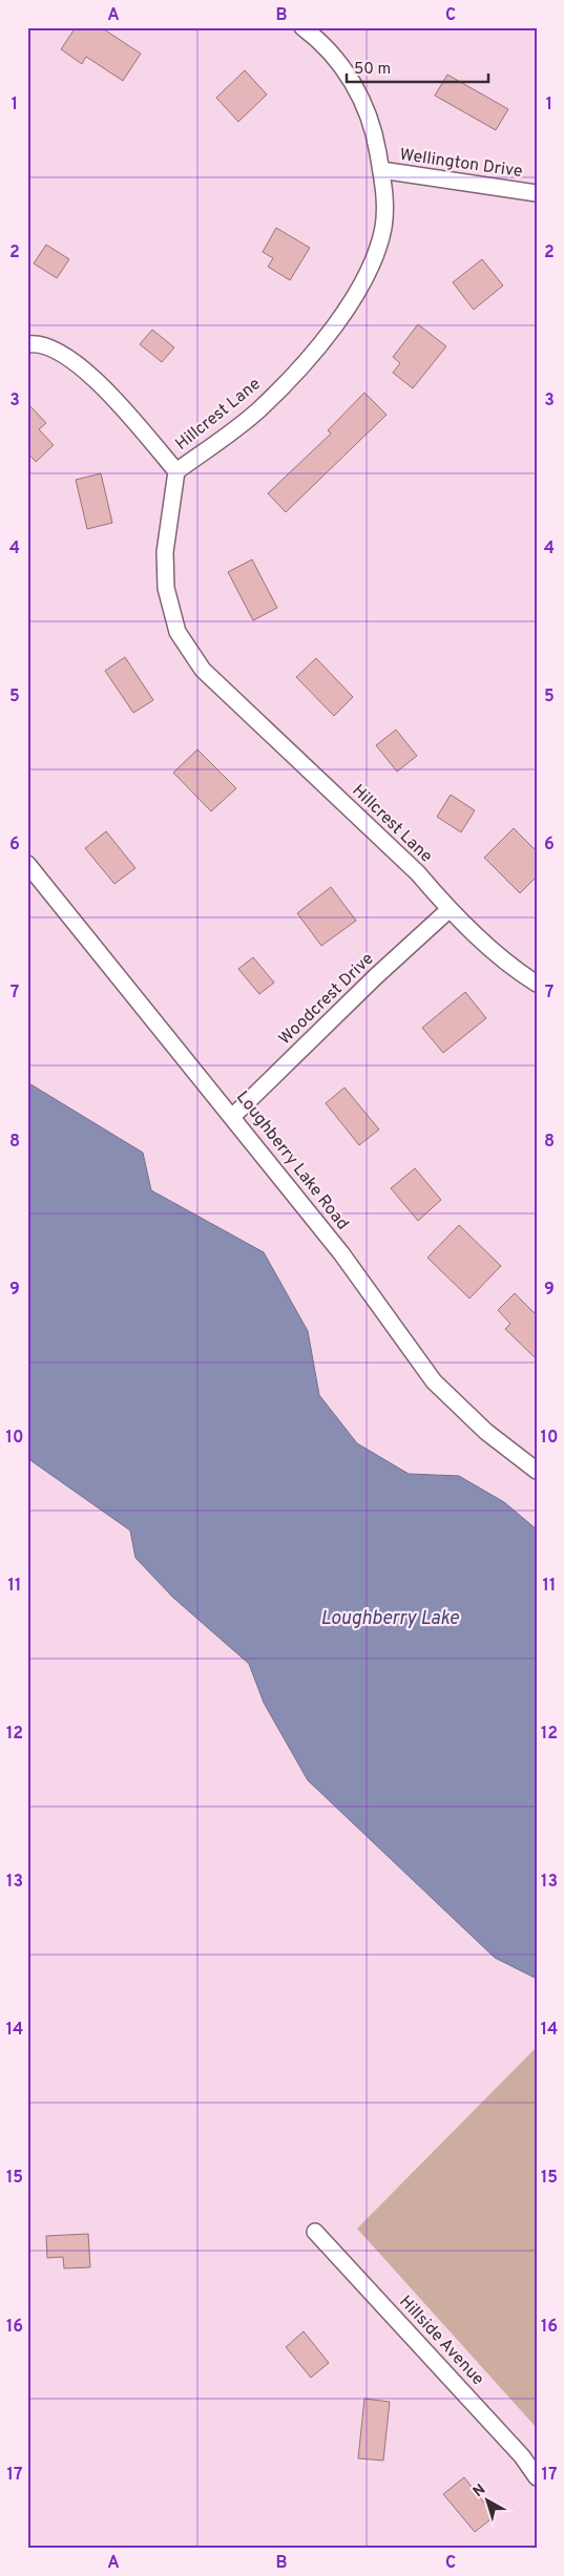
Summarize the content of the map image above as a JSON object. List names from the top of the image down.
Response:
{
  "streets": {
    "street": [
      "Wellington Drive",
      "Hillcrest Lane",
      "Woodcrest Drive",
      "Loughberry Lake Road",
      "Hillside Avenue"
    ]
  },
  "crossings": [
    ["Wellington Drive", "Hillcrest Lane"],
    ["Hillcrest Lane", "Woodcrest Drive"],
    ["Woodcrest Drive", "Loughberry Lake Road"]
  ],
  "water": ["Loughberry Lake"],
  "scale_bar": "50 m",
  "north": "top left",
  "grid": {
    "columns": ["A", "B", "C"],
    "rows": [
      "1",
      "2",
      "3",
      "4",
      "5",
      "6",
      "7",
      "8",
      "9",
      "10",
      "11",
      "12",
      "13",
      "14",
      "15",
      "16",
      "17"
    ]
  }
}
